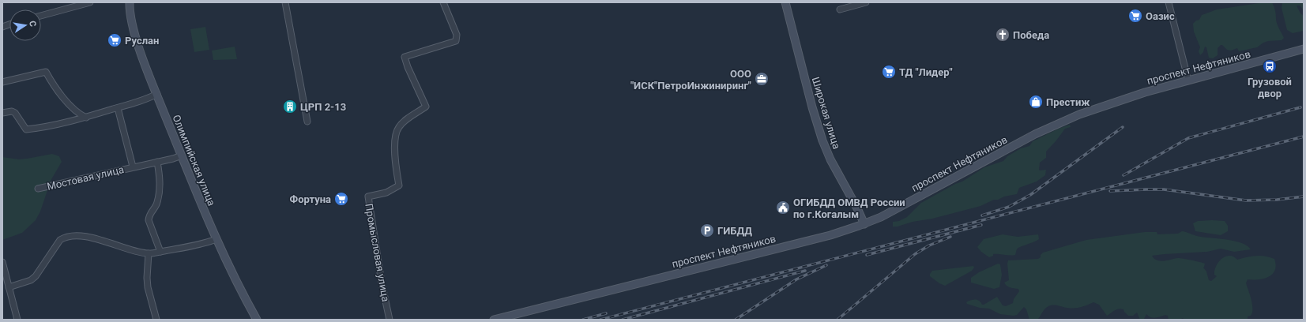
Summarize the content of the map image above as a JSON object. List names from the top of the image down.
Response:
{
  "streets": {
    "main road": ["проспект Нефтяников", "Широкая улица", "Олимпийская улица"],
    "street": ["Мостовая улица", "Промысловая улица"]
  },
  "crossings": [
    ["проспект Нефтяников", "Широкая улица"],
    ["Олимпийская улица", "Мостовая улица"]
  ],
  "places": {
    "supermarket": [
      "Оазис",
      "Руслан",
      "ТД \"Лидер\"",
      "Фортуна"
    ],
    "church": ["Победа"],
    "bus stop": ["Грузовой двор"],
    "office": ["ООО \"ИСК\"ПетроИнжиниринг\""],
    "shop": ["Престиж"],
    "building": ["ЦРП 2-13"],
    "public building": ["ОГИБДД ОМВД России по г.Когалым"],
    "parking": ["ГИБДД"]
  },
  "north": "right"
}
